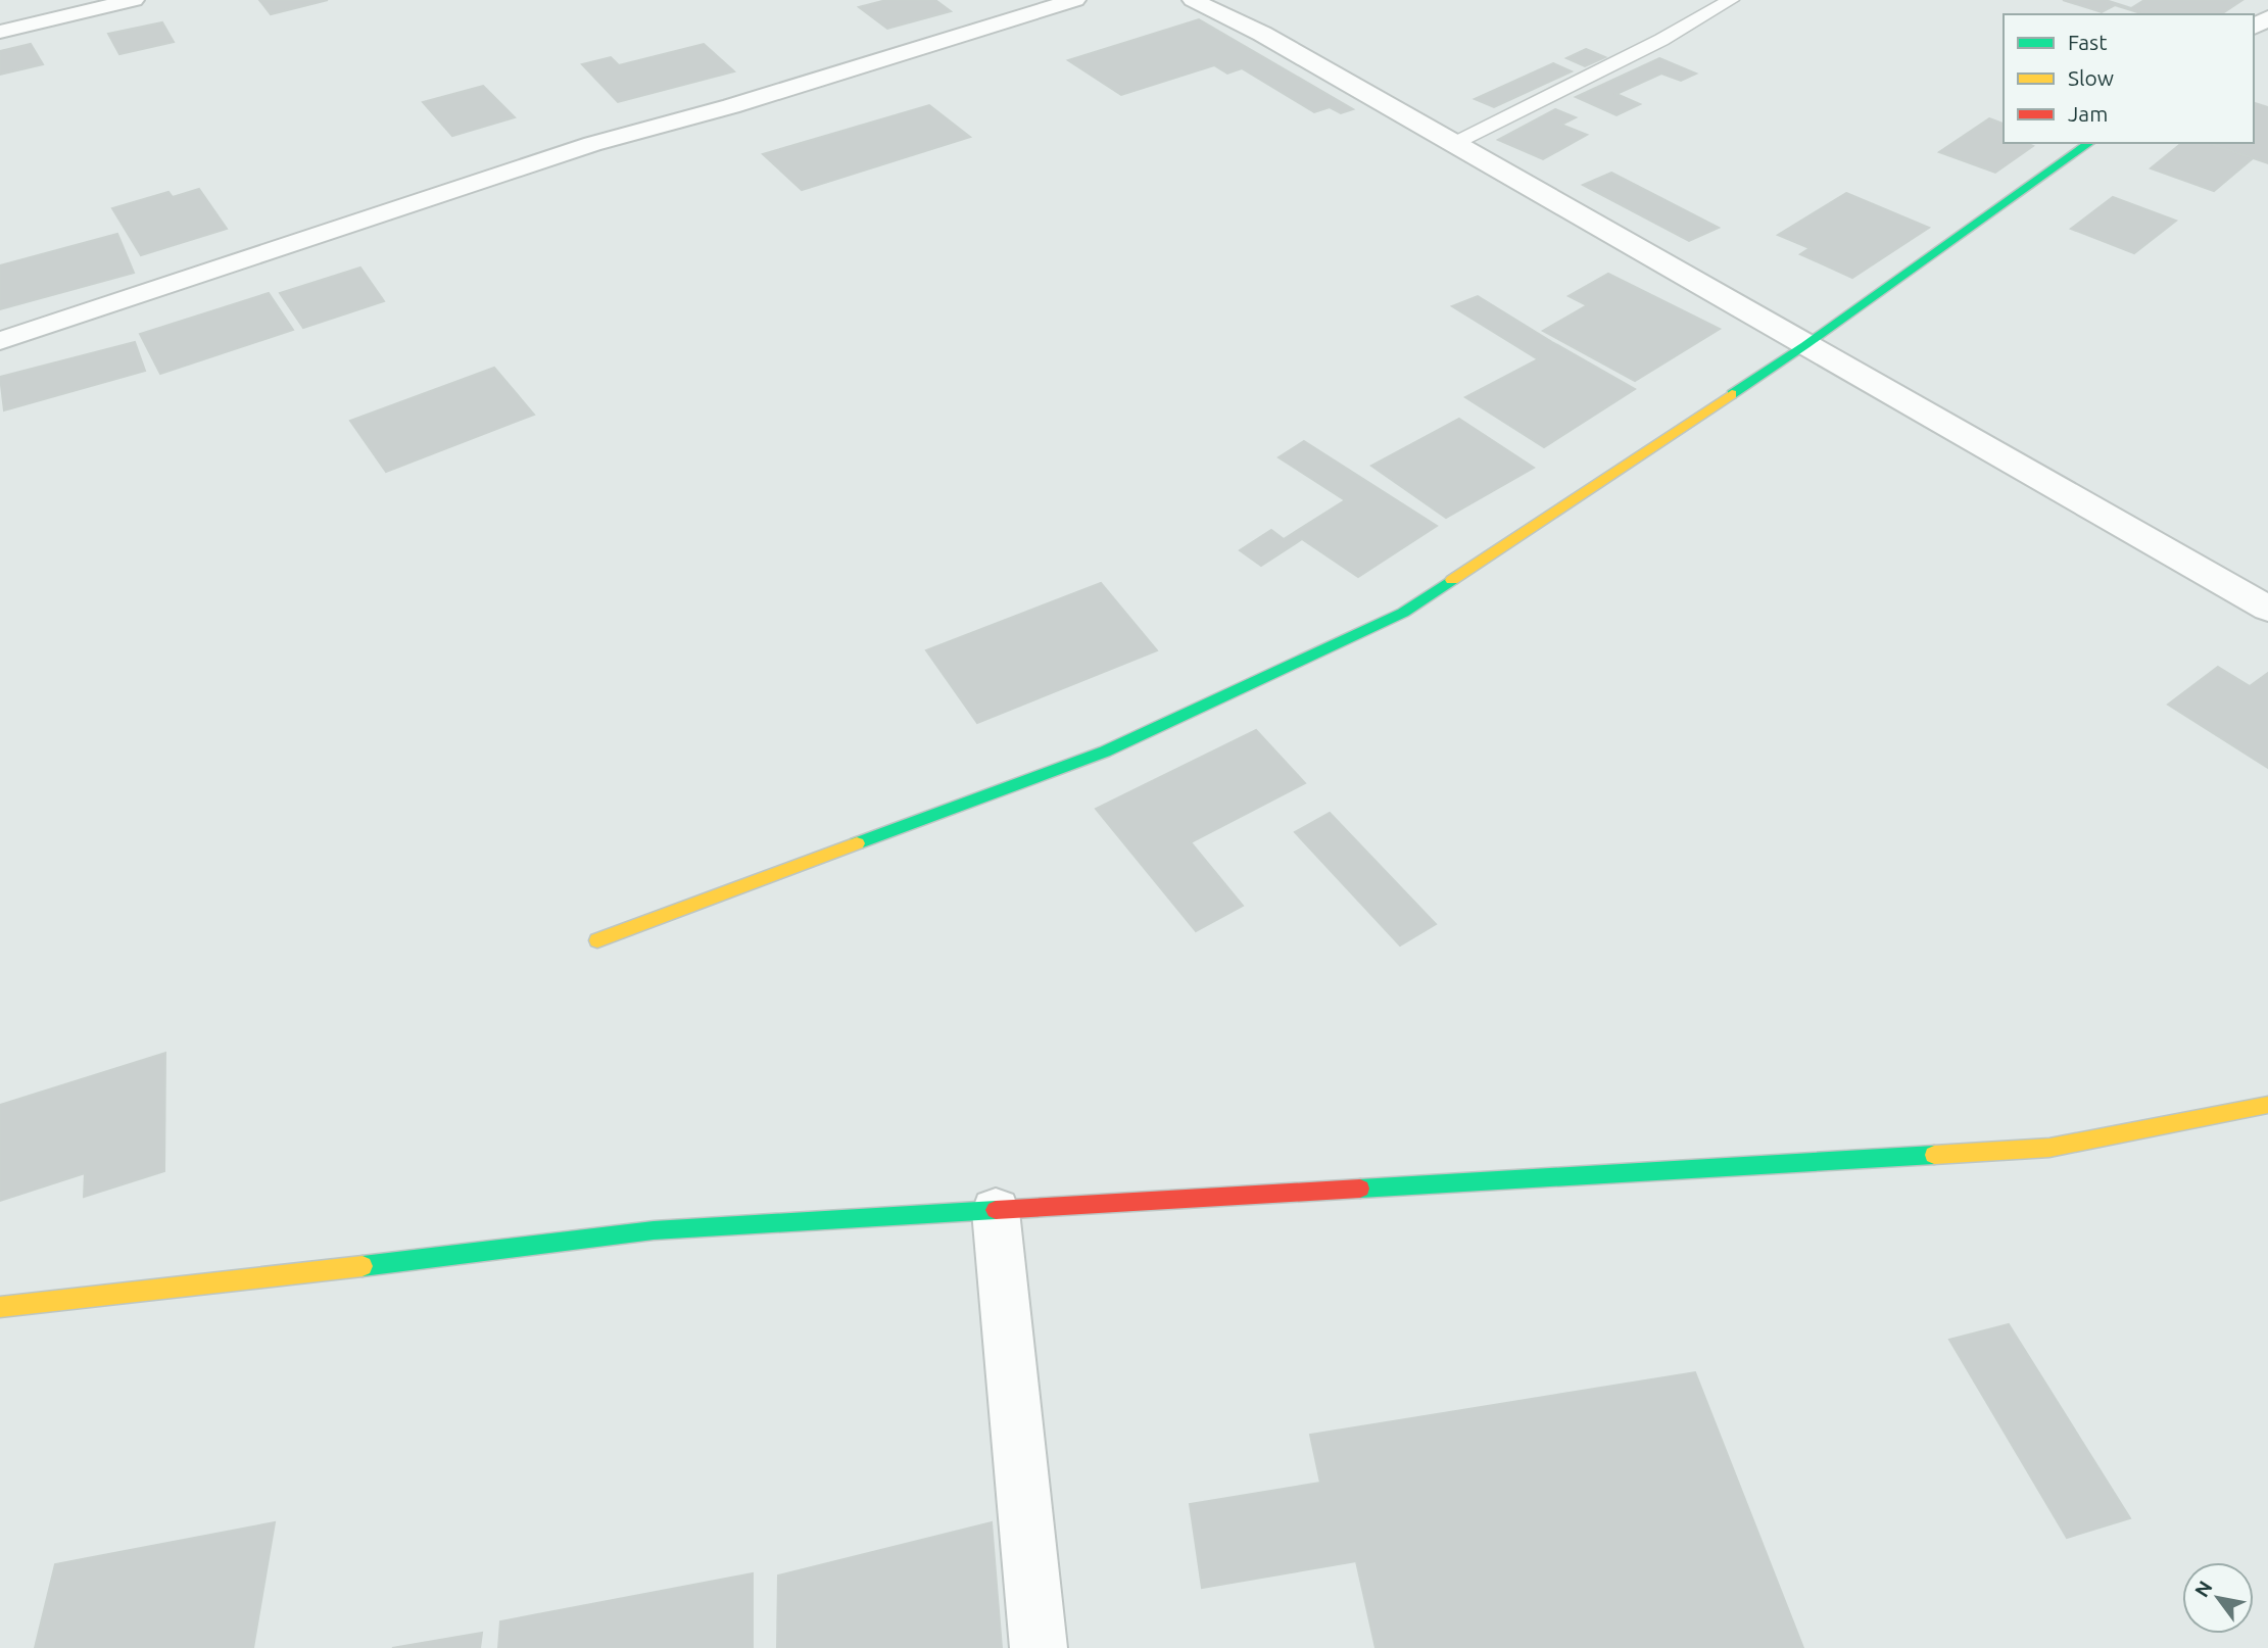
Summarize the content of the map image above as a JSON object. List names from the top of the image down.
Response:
{
  "legend": ["Fast", "Slow", "Jam"],
  "north": "top left"
}
